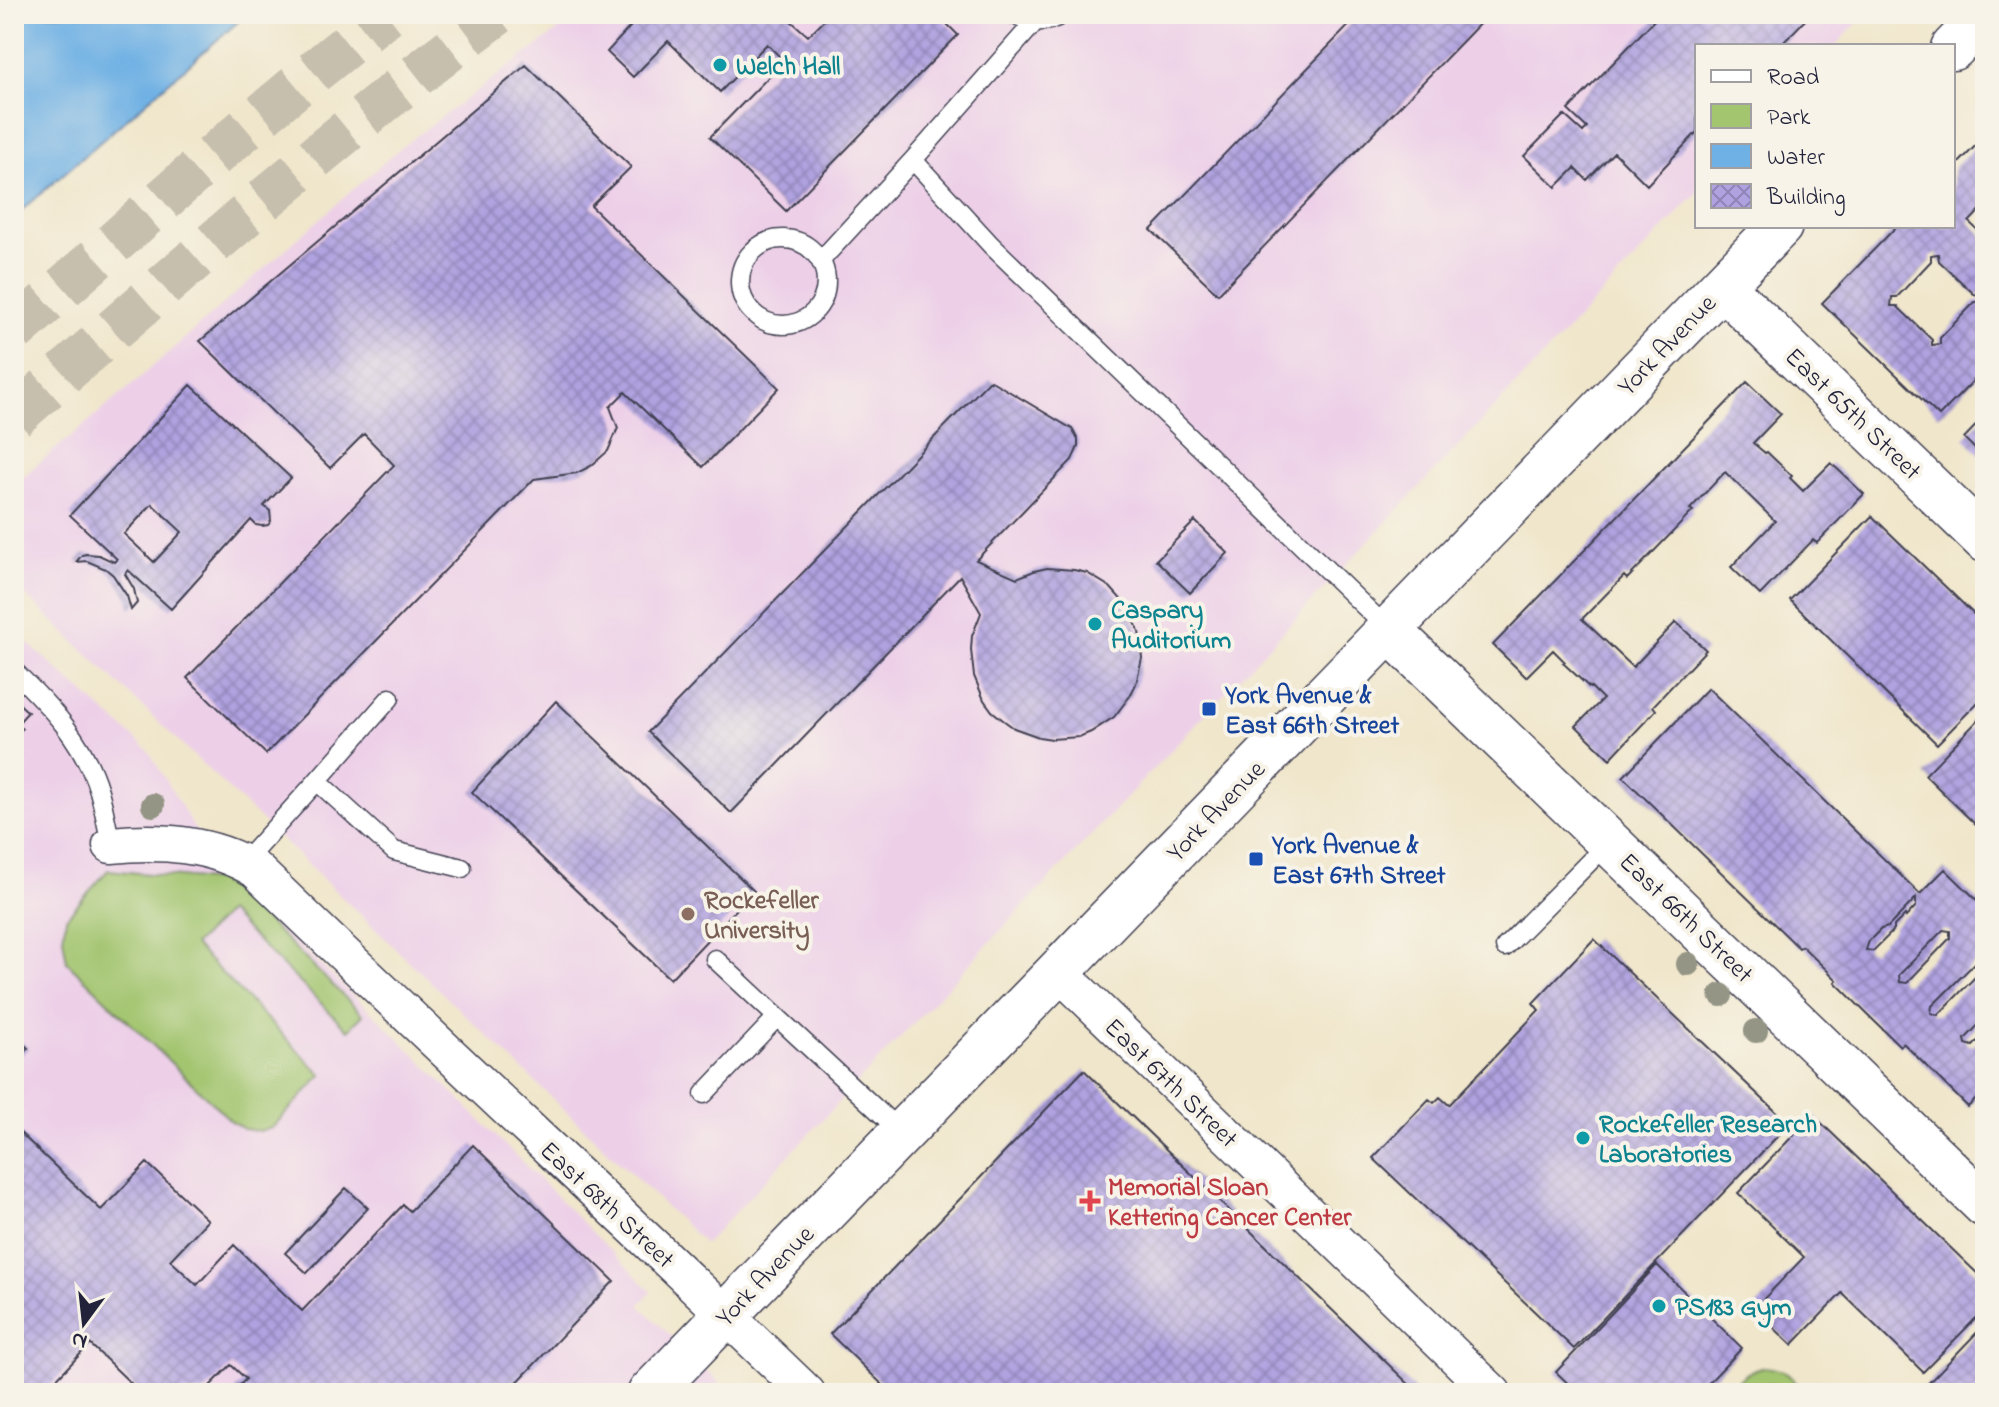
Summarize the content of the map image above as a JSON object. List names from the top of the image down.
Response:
{
  "streets": {
    "main road": ["York Avenue", "East 65th Street", "East 66th Street"],
    "street": ["East 67th Street", "East 68th Street"]
  },
  "crossings": [
    ["York Avenue", "East 65th Street"],
    ["York Avenue", "East 66th Street"],
    ["York Avenue", "East 67th Street"],
    ["York Avenue", "East 68th Street"]
  ],
  "places": {
    "other": [
      "Welch Hall",
      "Caspary Auditorium",
      "Rockefeller University",
      "Rockefeller Research Laboratories",
      "PS183 Gym"
    ],
    "transit": ["York Avenue & East 66th Street", "York Avenue & East 67th Street"],
    "health": ["Memorial Sloan Kettering Cancer Center"]
  },
  "legend": [
    "Road",
    "Park",
    "Water",
    "Building"
  ],
  "north": "bottom"
}
